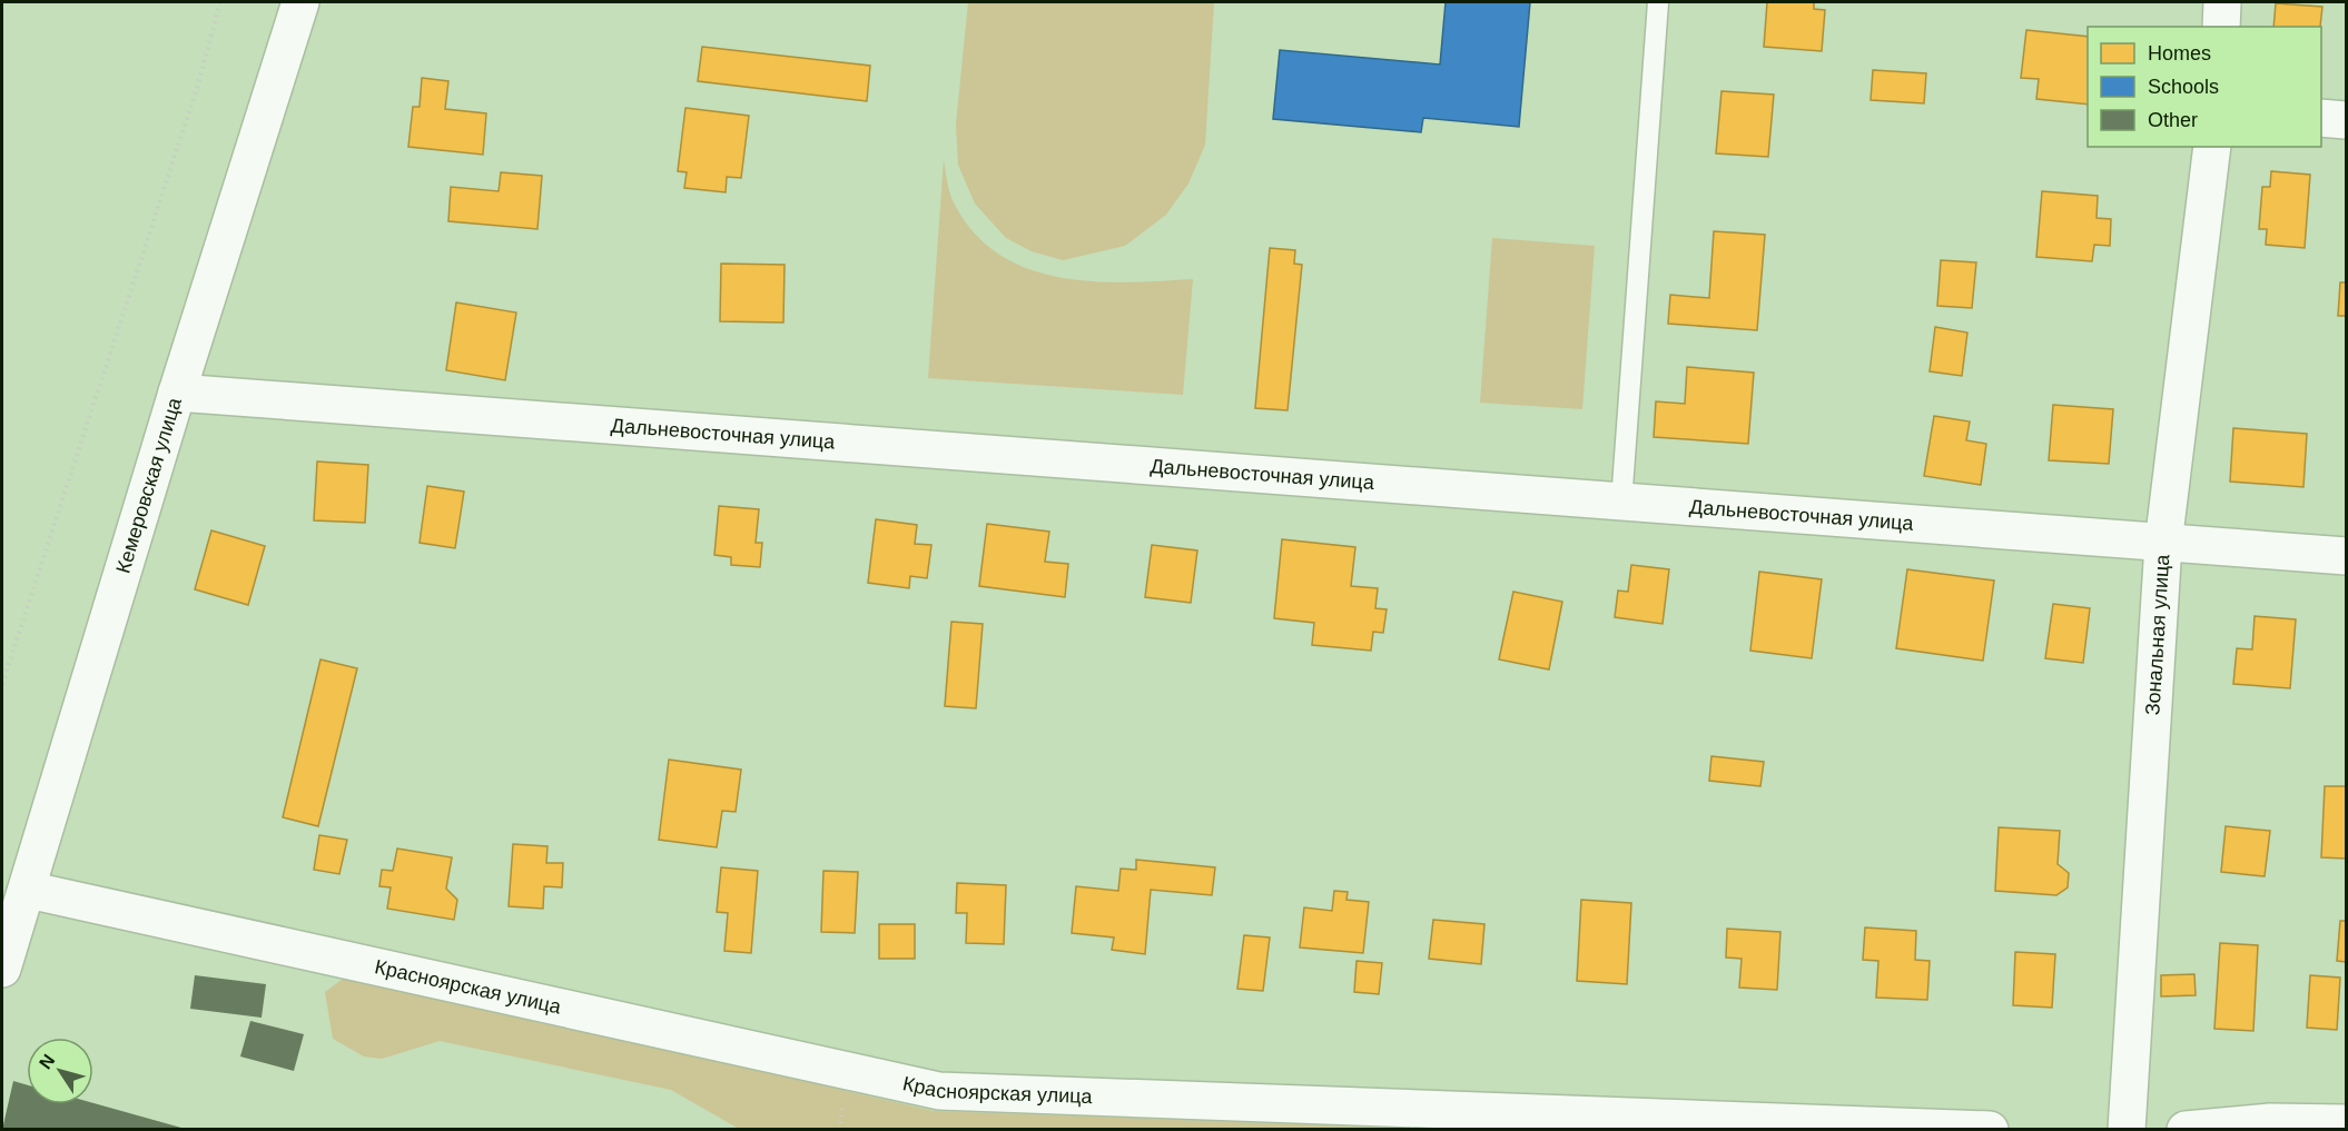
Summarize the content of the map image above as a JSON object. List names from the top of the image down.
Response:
{
  "streets": {
    "street": [
      "Дальневосточная улица",
      "Кемеровская улица",
      "Зональная улица",
      "Красноярская улица"
    ]
  },
  "crossings": [
    ["Дальневосточная улица", "Кемеровская улица"],
    ["Дальневосточная улица", "Зональная улица"],
    ["Кемеровская улица", "Красноярская улица"]
  ],
  "legend": ["Homes", "Schools", "Other"],
  "north": "top left"
}
